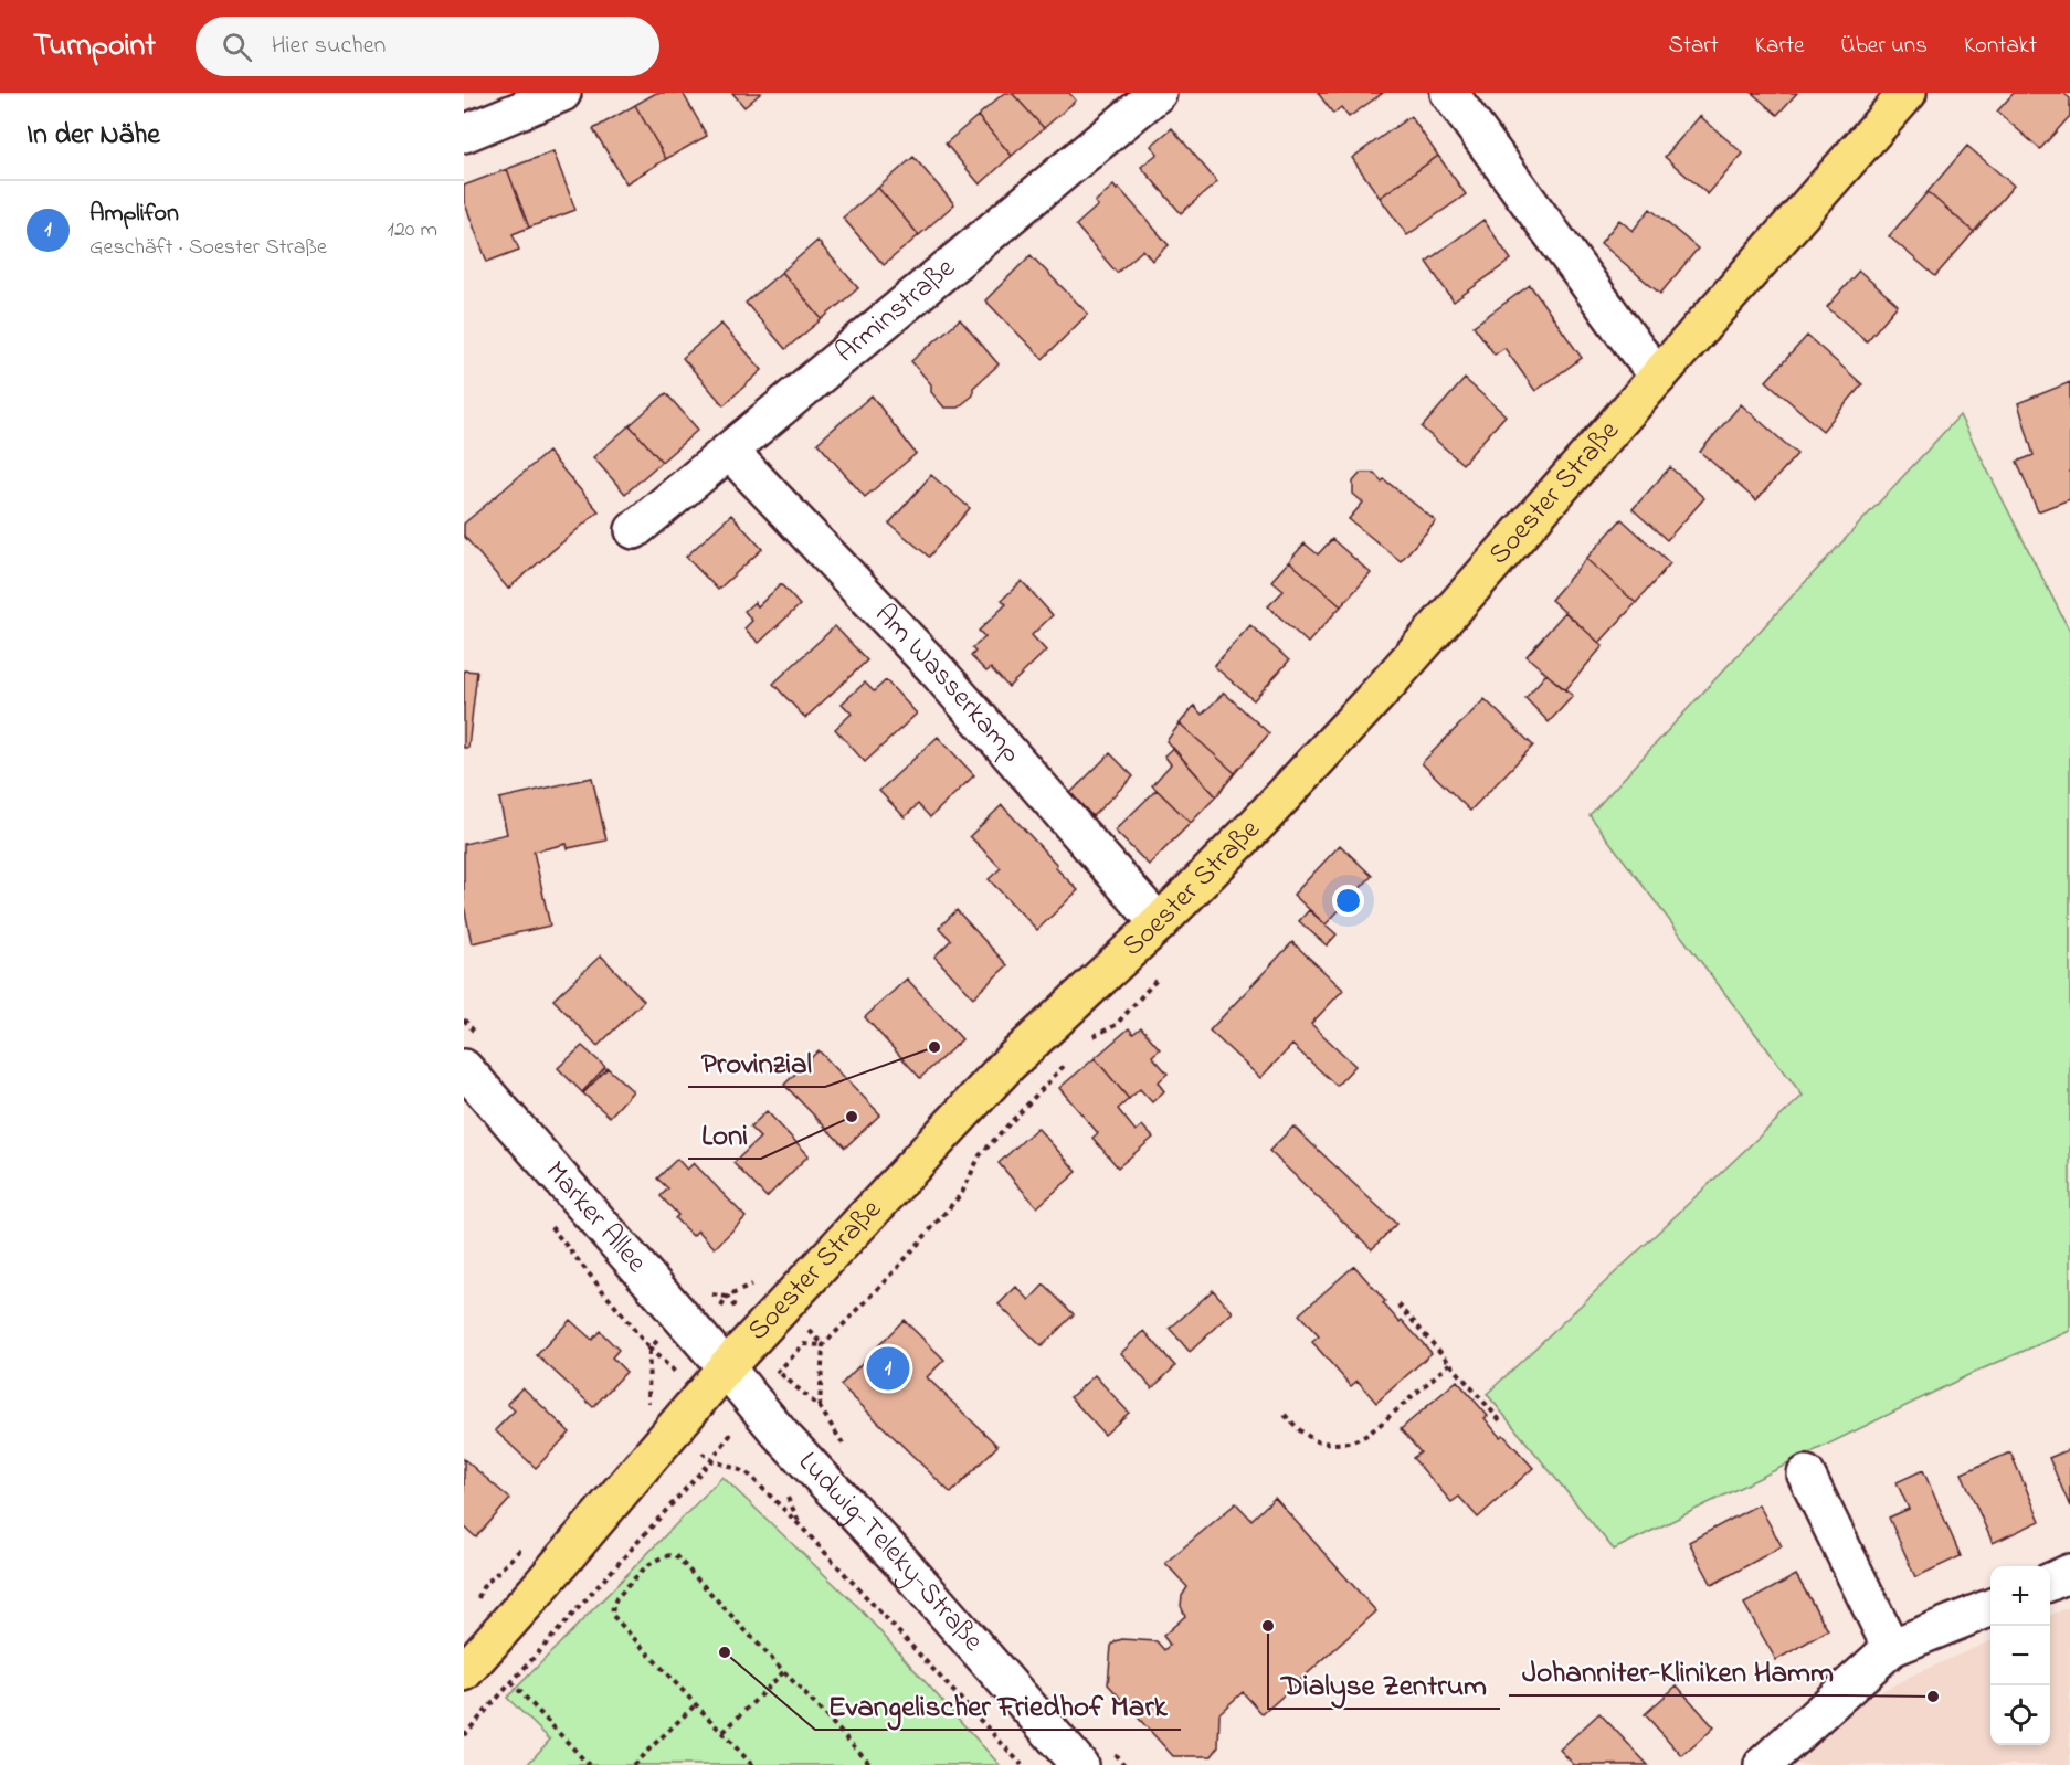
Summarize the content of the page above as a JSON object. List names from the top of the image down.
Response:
{
  "streets": {
    "main road": ["Soester Straße"],
    "street": [
      "Arminstraße",
      "Am Wasserkamp",
      "Marker Allee",
      "Ludwig-Teleky-Straße"
    ]
  },
  "crossings": [
    ["Arminstraße", "Am Wasserkamp"],
    ["Soester Straße", "Am Wasserkamp"],
    ["Soester Straße", "Marker Allee"],
    ["Soester Straße", "Ludwig-Teleky-Straße"],
    ["Marker Allee", "Ludwig-Teleky-Straße"]
  ],
  "places": [
    "Provinzial",
    "Loni",
    "Dialyse Zentrum",
    "Evangelischer Friedhof Mark",
    "Johanniter-Kliniken Hamm"
  ],
  "page": {
    "header": "Turnpoint",
    "search": "Hier suchen",
    "nav": [
      "Start",
      "Karte",
      "Über uns",
      "Kontakt"
    ],
    "heading": "In der Nähe",
    "list": [
      {
        "mark": "1",
        "name": "Amplifon",
        "note": "Geschäft · Soester Straße",
        "value": "120 m"
      }
    ],
    "pins": "1",
    "map_buttons": ["+", "−"]
  }
}
